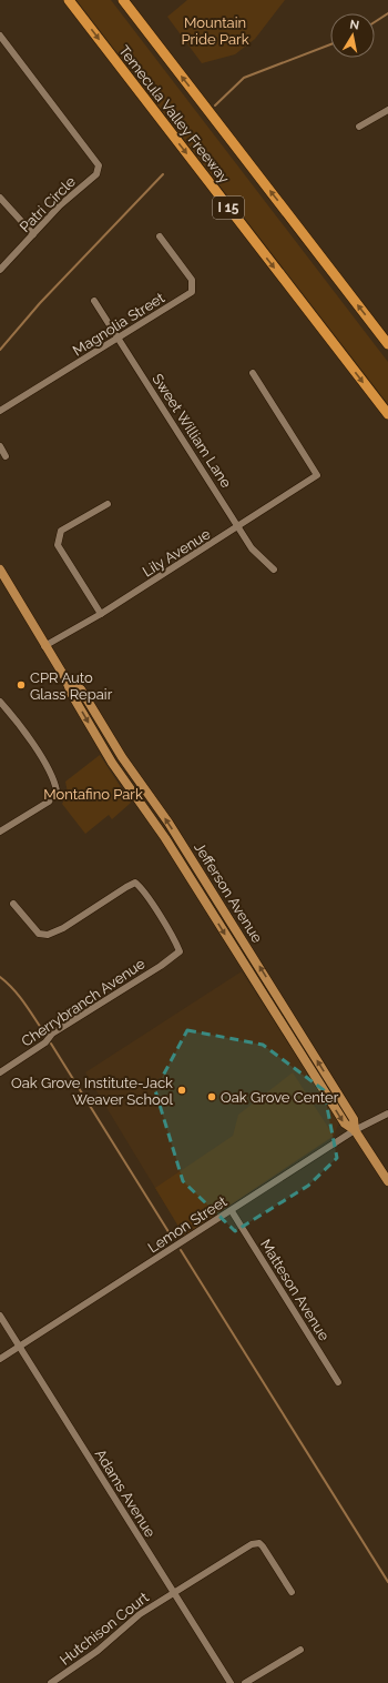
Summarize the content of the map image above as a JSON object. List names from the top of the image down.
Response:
{
  "streets": {
    "highway": ["Temecula Valley Freeway", "I 15"],
    "main road": ["Jefferson Avenue"],
    "street": [
      "Patri Circle",
      "Magnolia Street",
      "Sweet William Lane",
      "Lily Avenue",
      "Cherrybranch Avenue",
      "Lemon Street",
      "Matteson Avenue",
      "Adams Avenue",
      "Hutchison Court"
    ]
  },
  "crossings": [
    ["Magnolia Street", "Sweet William Lane"],
    ["Sweet William Lane", "Lily Avenue"],
    ["Lily Avenue", "Jefferson Avenue"],
    ["Jefferson Avenue", "Lemon Street"],
    ["Lemon Street", "Matteson Avenue"],
    ["Lemon Street", "Adams Avenue"],
    ["Adams Avenue", "Hutchison Court"]
  ],
  "parks": ["Mountain Pride Park", "Montafino Park"],
  "places": ["CPR Auto Glass Repair", "Oak Grove Institute-Jack Weaver School", "Oak Grove Center"],
  "north": "top"
}
